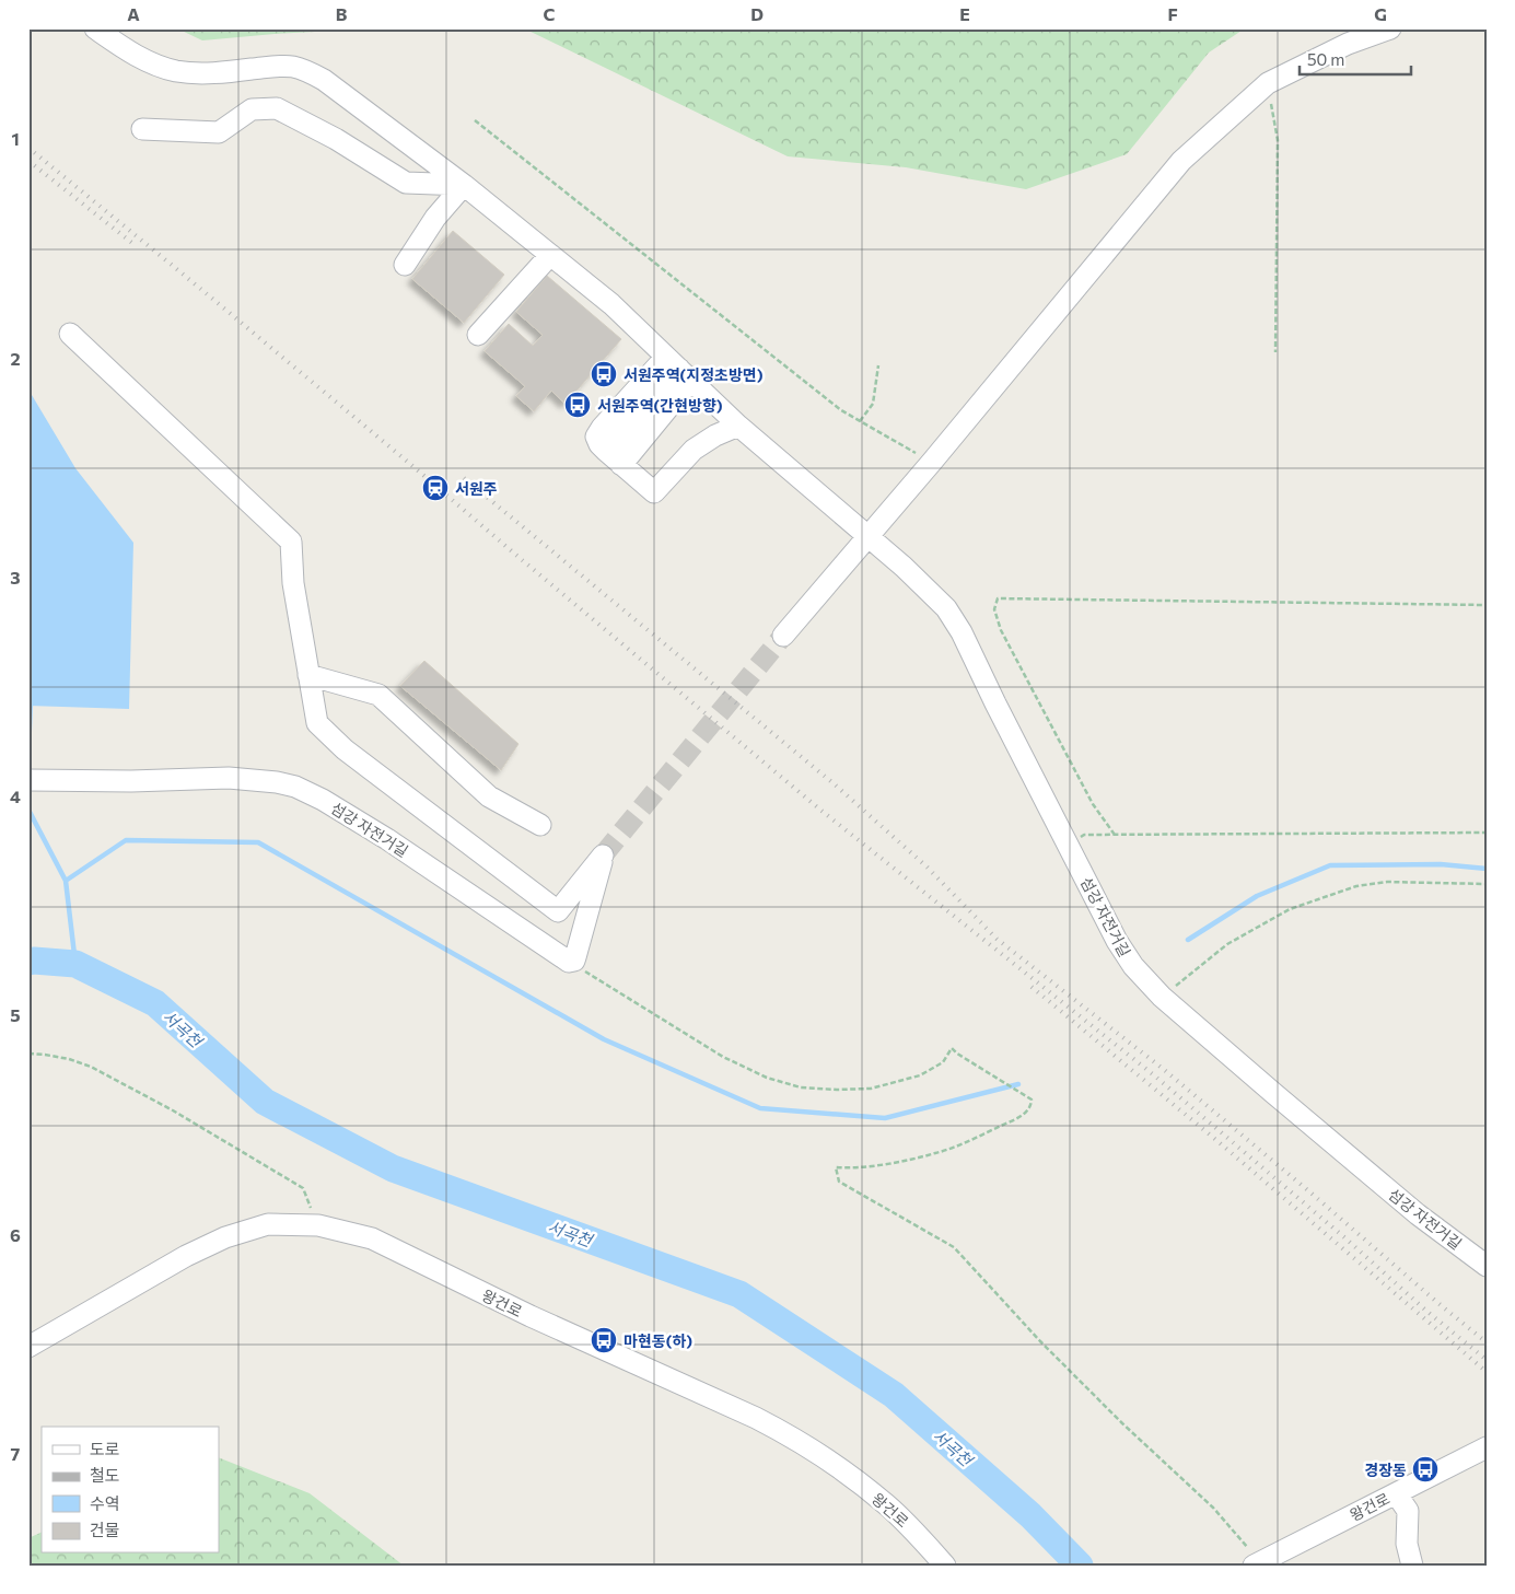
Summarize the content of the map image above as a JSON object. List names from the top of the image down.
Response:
{
  "streets": {
    "street": ["섬강 자전거길", "왕건로"]
  },
  "water": ["서곡천"],
  "places": {
    "bus stop": [
      "서원주역(지정초방면)",
      "서원주역(간현방향)",
      "마현동(하)",
      "경장동"
    ],
    "station": ["서원주"]
  },
  "legend": [
    "도로",
    "철도",
    "수역",
    "건물"
  ],
  "scale_bar": "50 m",
  "grid": {
    "columns": [
      "A",
      "B",
      "C",
      "D",
      "E",
      "F",
      "G"
    ],
    "rows": [
      "1",
      "2",
      "3",
      "4",
      "5",
      "6",
      "7"
    ]
  }
}
